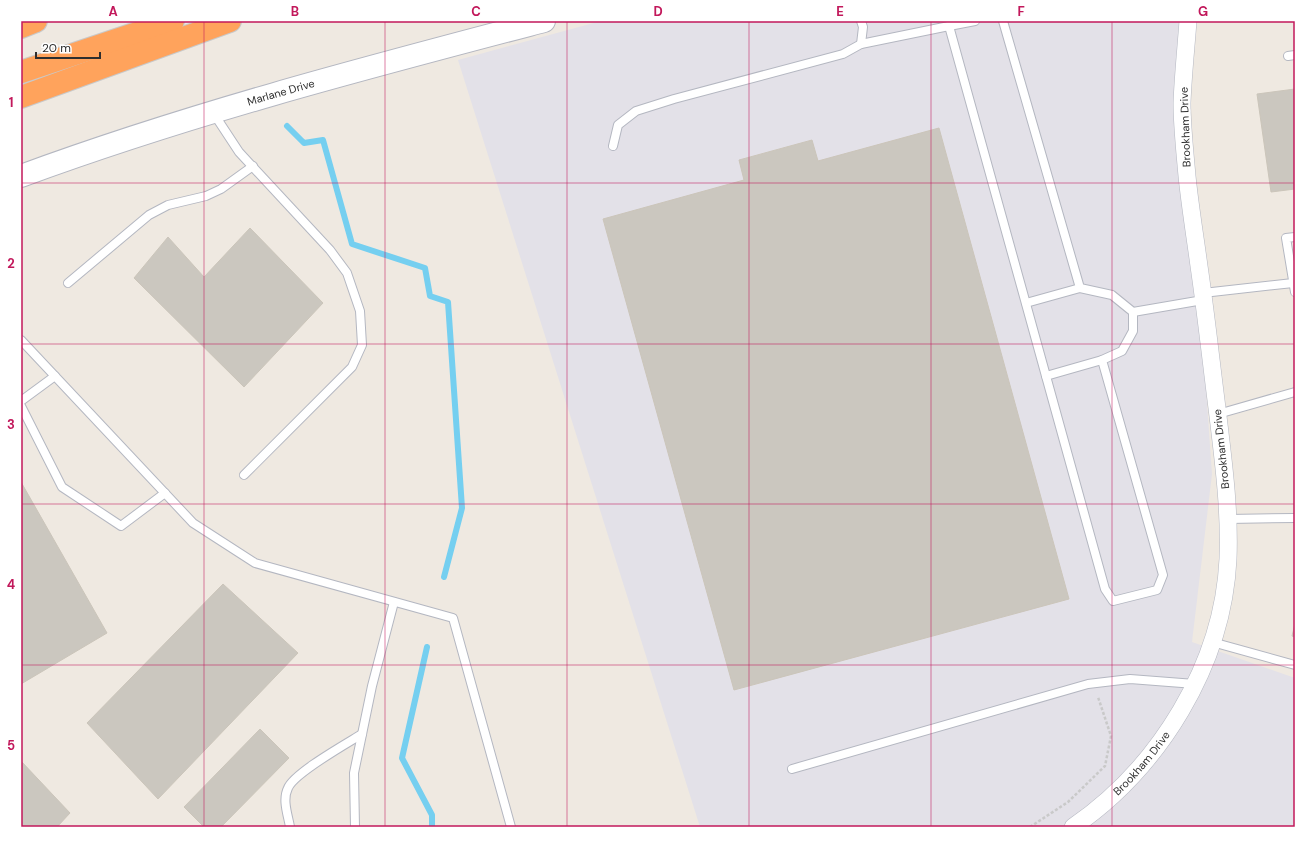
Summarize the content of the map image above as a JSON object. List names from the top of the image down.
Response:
{
  "streets": {
    "street": ["Marlane Drive", "Brookham Drive"]
  },
  "scale_bar": "20 m",
  "grid": {
    "columns": [
      "A",
      "B",
      "C",
      "D",
      "E",
      "F",
      "G"
    ],
    "rows": [
      "1",
      "2",
      "3",
      "4",
      "5"
    ]
  }
}
